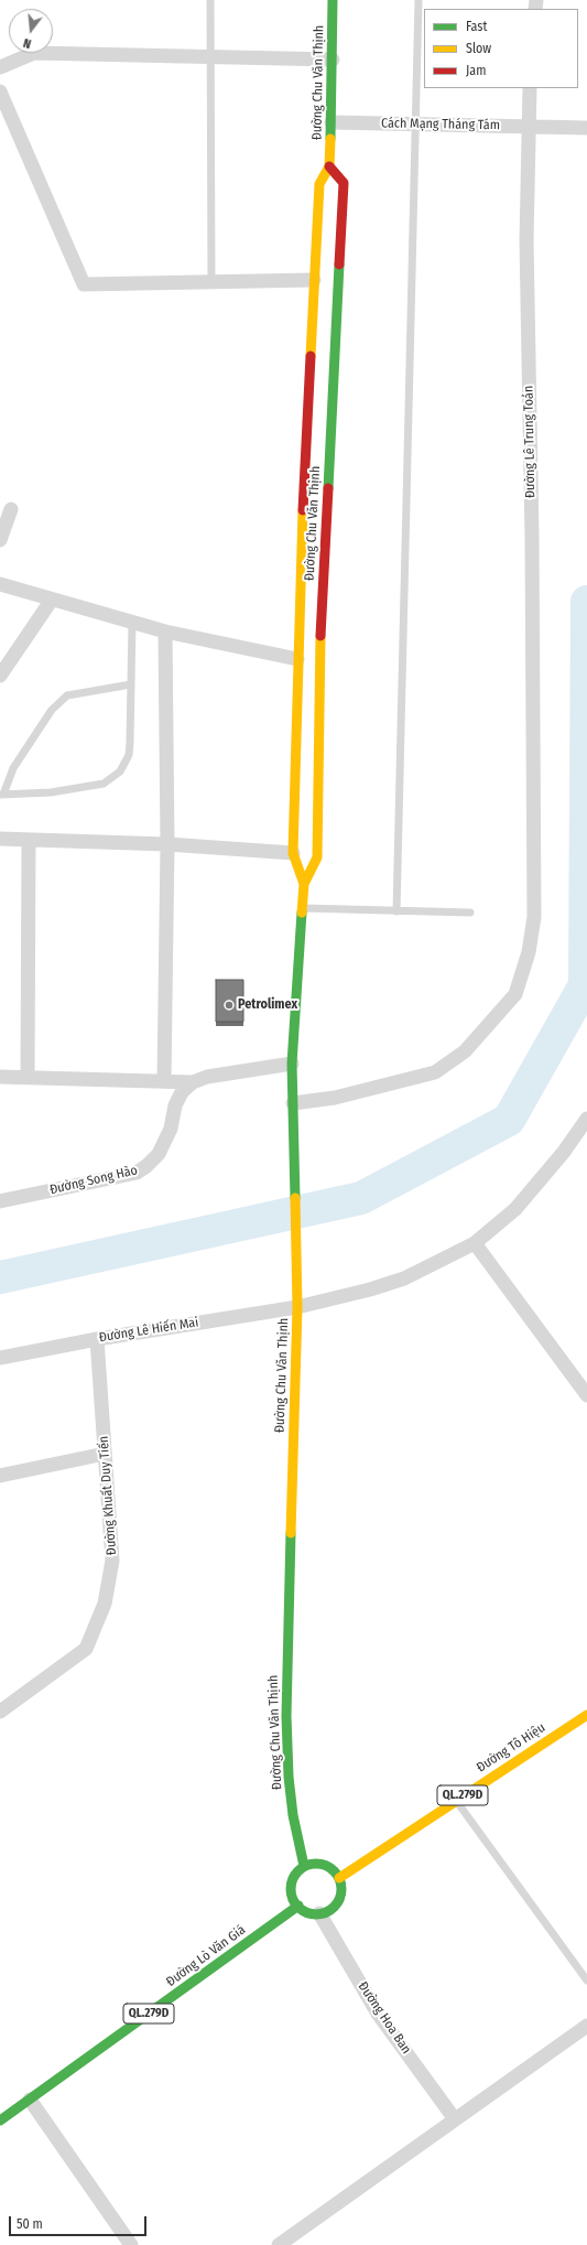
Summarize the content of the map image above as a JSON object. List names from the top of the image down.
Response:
{
  "streets": {
    "main road": [
      "Đường Chu Văn Thịnh",
      "Đường Tô Hiệu",
      "QL.279D",
      "Đường Lò Văn Giá"
    ],
    "street": [
      "Cách Mạng Tháng Tám",
      "Đường Lê Trung Toản",
      "Đường Song Hào",
      "Đường Lê Hiến Mai",
      "Đường Khuất Duy Tiến",
      "Đường Hoa Ban"
    ]
  },
  "crossings": [
    ["Đường Chu Văn Thịnh", "Cách Mạng Tháng Tám"],
    ["Đường Chu Văn Thịnh", "Đường Lê Trung Toản"],
    ["Đường Chu Văn Thịnh", "Đường Lê Hiến Mai"],
    ["Đường Chu Văn Thịnh", "Đường Tô Hiệu"],
    ["Đường Chu Văn Thịnh", "Đường Lò Văn Giá"],
    ["Đường Chu Văn Thịnh", "Đường Hoa Ban"],
    ["Cách Mạng Tháng Tám", "Đường Lê Trung Toản"],
    ["Đường Lê Hiến Mai", "Đường Khuất Duy Tiến"],
    ["Đường Tô Hiệu", "Đường Lò Văn Giá"],
    ["Đường Tô Hiệu", "Đường Hoa Ban"],
    ["Đường Lò Văn Giá", "Đường Hoa Ban"]
  ],
  "places": ["Petrolimex"],
  "legend": ["Fast", "Slow", "Jam"],
  "scale_bar": "50 m",
  "north": "bottom"
}
